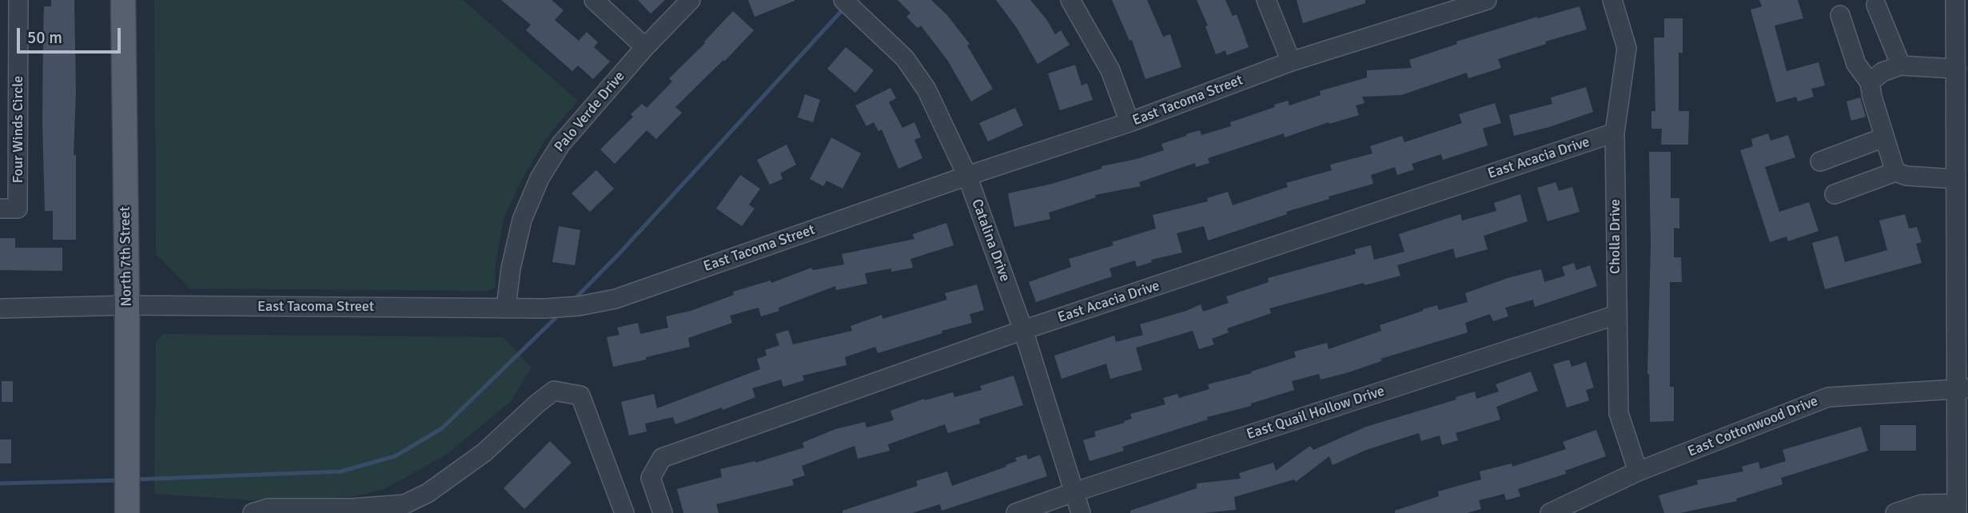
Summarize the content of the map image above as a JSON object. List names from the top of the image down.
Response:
{
  "streets": {
    "main road": ["North 7th Street"],
    "street": [
      "East Tacoma Street",
      "Palo Verde Drive",
      "Four Winds Circle",
      "East Acacia Drive",
      "Cholla Drive",
      "Catalina Drive",
      "East Quail Hollow Drive",
      "East Cottonwood Drive"
    ]
  },
  "crossings": [
    ["East Tacoma Street", "Palo Verde Drive"],
    ["East Tacoma Street", "Catalina Drive"],
    ["East Tacoma Street", "North 7th Street"],
    ["East Acacia Drive", "Cholla Drive"],
    ["East Acacia Drive", "Catalina Drive"],
    ["Cholla Drive", "East Quail Hollow Drive"],
    ["Cholla Drive", "East Cottonwood Drive"],
    ["Catalina Drive", "East Quail Hollow Drive"]
  ],
  "scale_bar": "50 m"
}
